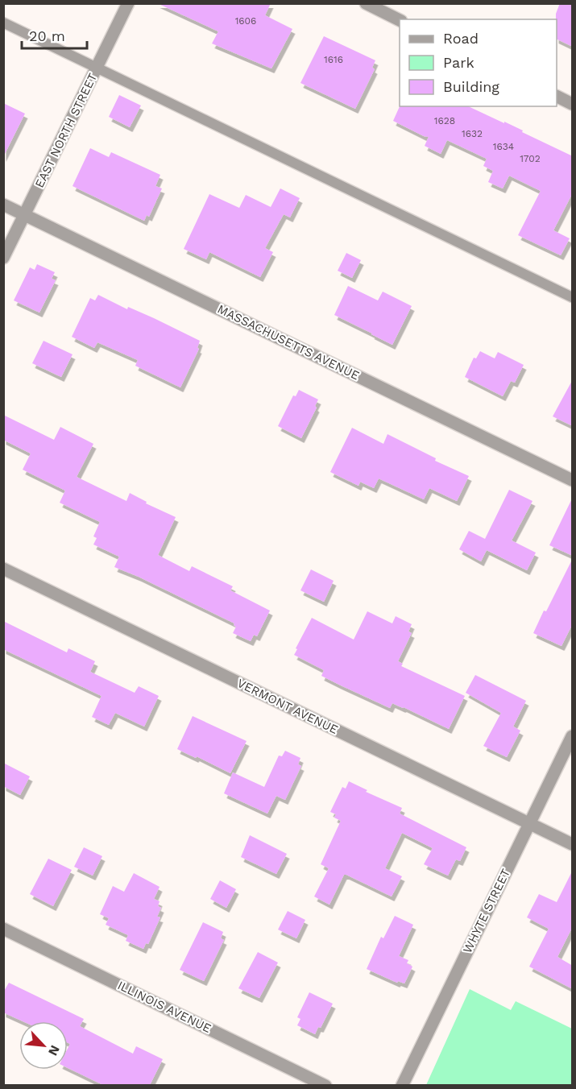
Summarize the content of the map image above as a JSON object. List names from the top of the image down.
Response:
{
  "streets": {
    "street": [
      "EAST NORTH STREET",
      "MASSACHUSETTS AVENUE",
      "VERMONT AVENUE",
      "WHYTE STREET",
      "ILLINOIS AVENUE"
    ]
  },
  "crossings": [
    ["EAST NORTH STREET", "MASSACHUSETTS AVENUE"],
    ["VERMONT AVENUE", "WHYTE STREET"]
  ],
  "house_numbers": [
    "1606",
    "1616",
    "1628",
    "1632",
    "1634",
    "1702"
  ],
  "legend": ["Road", "Park", "Building"],
  "scale_bar": "20 m",
  "north": "bottom right"
}
